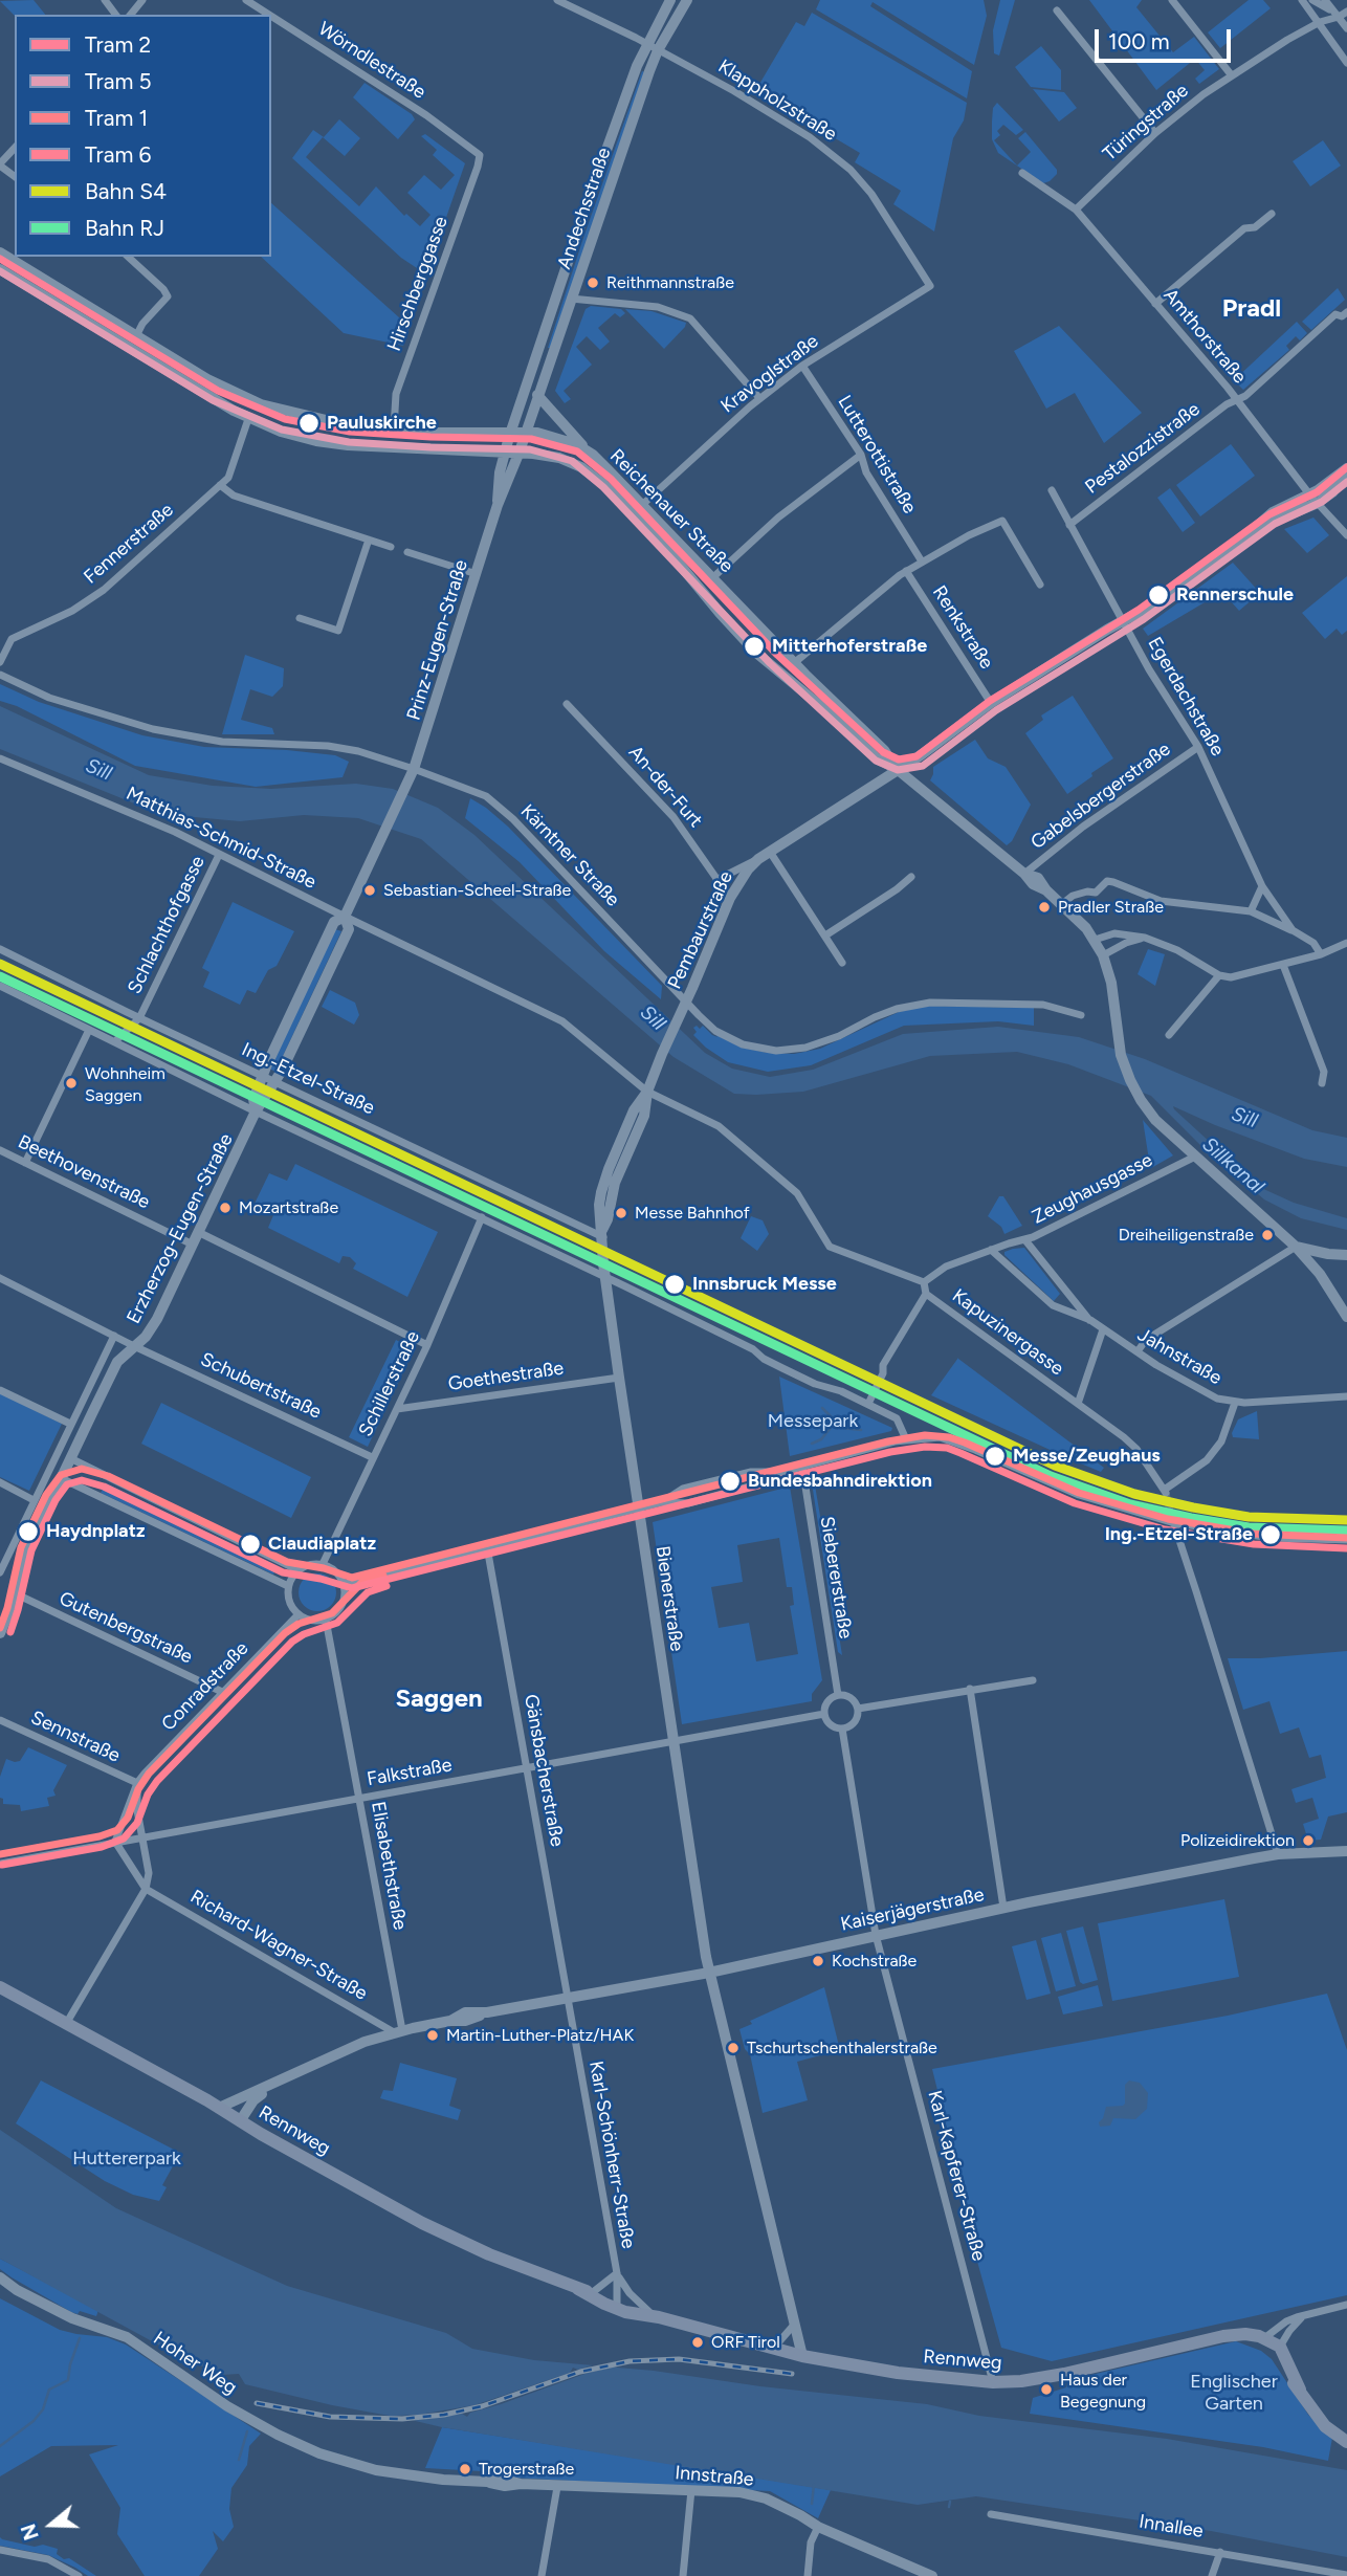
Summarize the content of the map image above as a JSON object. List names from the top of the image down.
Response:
{
  "streets": {
    "main road": ["Rennweg"],
    "street": [
      "Wörndlestraße",
      "Klappholzstraße",
      "Türingstraße",
      "Andechsstraße",
      "Hirschberggasse",
      "Amthorstraße",
      "Kravoglstraße",
      "Pestalozzistraße",
      "Lutterottistraße",
      "Reichenauer Straße",
      "Fennerstraße",
      "Renkstraße",
      "Prinz-Eugen-Straße",
      "Egerdachstraße",
      "An-der-Furt",
      "Gabelsbergerstraße",
      "Matthias-Schmid-Straße",
      "Kärntner Straße",
      "Schlachthofgasse",
      "Pembaurstraße",
      "Ing.-Etzel-Straße",
      "Beethovenstraße",
      "Zeughausgasse",
      "Erzherzog-Eugen-Straße",
      "Kapuzinergasse",
      "Jahnstraße",
      "Goethestraße",
      "Schillerstraße",
      "Schubertstraße",
      "Siebererstraße",
      "Bienerstraße",
      "Gutenbergstraße",
      "Conradstraße",
      "Sennstraße",
      "Gänsbacherstraße",
      "Falkstraße",
      "Elisabethstraße",
      "Kaiserjägerstraße",
      "Richard-Wagner-Straße",
      "Karl-Schönherr-Straße",
      "Karl-Kapferer-Straße",
      "Hoher Weg",
      "Innstraße",
      "Innallee"
    ]
  },
  "crossings": [
    ["Wörndlestraße", "Hirschberggasse"],
    ["Klappholzstraße", "Andechsstraße"],
    ["Klappholzstraße", "Kravoglstraße"],
    ["Türingstraße", "Amthorstraße"],
    ["Andechsstraße", "Reichenauer Straße"],
    ["Andechsstraße", "Prinz-Eugen-Straße"],
    ["Hirschberggasse", "Reichenauer Straße"],
    ["Amthorstraße", "Pestalozzistraße"],
    ["Amthorstraße", "Pembaurstraße"],
    ["Kravoglstraße", "Lutterottistraße"],
    ["Kravoglstraße", "Reichenauer Straße"],
    ["Pestalozzistraße", "Egerdachstraße"],
    ["Reichenauer Straße", "Fennerstraße"],
    ["Reichenauer Straße", "Prinz-Eugen-Straße"],
    ["Reichenauer Straße", "Gabelsbergerstraße"],
    ["Reichenauer Straße", "Pembaurstraße"],
    ["Reichenauer Straße", "Zeughausgasse"],
    ["Renkstraße", "Pembaurstraße"],
    ["Prinz-Eugen-Straße", "Kärntner Straße"],
    ["Prinz-Eugen-Straße", "Erzherzog-Eugen-Straße"],
    ["Egerdachstraße", "Gabelsbergerstraße"],
    ["Egerdachstraße", "Pembaurstraße"],
    ["An-der-Furt", "Pembaurstraße"],
    ["Matthias-Schmid-Straße", "Schlachthofgasse"],
    ["Matthias-Schmid-Straße", "Erzherzog-Eugen-Straße"],
    ["Kärntner Straße", "Pembaurstraße"],
    ["Schlachthofgasse", "Ing.-Etzel-Straße"],
    ["Pembaurstraße", "Bienerstraße"],
    ["Ing.-Etzel-Straße", "Erzherzog-Eugen-Straße"],
    ["Ing.-Etzel-Straße", "Bienerstraße"],
    ["Beethovenstraße", "Erzherzog-Eugen-Straße"],
    ["Zeughausgasse", "Kapuzinergasse"],
    ["Zeughausgasse", "Jahnstraße"],
    ["Erzherzog-Eugen-Straße", "Schubertstraße"],
    ["Erzherzog-Eugen-Straße", "Gutenbergstraße"],
    ["Kapuzinergasse", "Jahnstraße"],
    ["Goethestraße", "Schillerstraße"],
    ["Goethestraße", "Bienerstraße"],
    ["Schillerstraße", "Schubertstraße"],
    ["Schillerstraße", "Conradstraße"],
    ["Schillerstraße", "Elisabethstraße"],
    ["Siebererstraße", "Falkstraße"],
    ["Bienerstraße", "Falkstraße"],
    ["Bienerstraße", "Kaiserjägerstraße"],
    ["Gutenbergstraße", "Conradstraße"],
    ["Conradstraße", "Sennstraße"],
    ["Conradstraße", "Elisabethstraße"],
    ["Gänsbacherstraße", "Falkstraße"],
    ["Gänsbacherstraße", "Kaiserjägerstraße"],
    ["Gänsbacherstraße", "Karl-Schönherr-Straße"],
    ["Falkstraße", "Elisabethstraße"],
    ["Elisabethstraße", "Kaiserjägerstraße"],
    ["Elisabethstraße", "Richard-Wagner-Straße"],
    ["Kaiserjägerstraße", "Richard-Wagner-Straße"],
    ["Kaiserjägerstraße", "Rennweg"],
    ["Kaiserjägerstraße", "Karl-Schönherr-Straße"],
    ["Kaiserjägerstraße", "Karl-Kapferer-Straße"],
    ["Rennweg", "Karl-Schönherr-Straße"],
    ["Rennweg", "Karl-Kapferer-Straße"],
    ["Hoher Weg", "Innstraße"]
  ],
  "districts": ["Pradl", "Saggen"],
  "water": ["Sill", "Sillkanal"],
  "parks": ["Messepark", "Huttererpark", "Englischer Garten"],
  "places": [
    "Reithmannstraße",
    "Pauluskirche",
    "Rennerschule",
    "Mitterhoferstraße",
    "Sebastian-Scheel-Straße",
    "Pradler Straße",
    "Wohnheim Saggen",
    "Mozartstraße",
    "Messe Bahnhof",
    "Dreiheiligenstraße",
    "Innsbruck Messe",
    "Messe/Zeughaus",
    "Bundesbahndirektion",
    "Haydnplatz",
    "Ing.-Etzel-Straße",
    "Claudiaplatz",
    "Polizeidirektion",
    "Kochstraße",
    "Martin-Luther-Platz/HAK",
    "Tschurtschenthalerstraße",
    "ORF Tirol",
    "Haus der Begegnung",
    "Trogerstraße"
  ],
  "lines": [
    "tram line 2",
    "tram line 5",
    "rail line S4",
    "rail line RJ",
    "tram line 1",
    "tram line 6"
  ],
  "legend": [
    "Tram 2",
    "Tram 5",
    "Tram 1",
    "Tram 6",
    "Bahn S4",
    "Bahn RJ"
  ],
  "scale_bar": "100 m",
  "north": "left"
}
